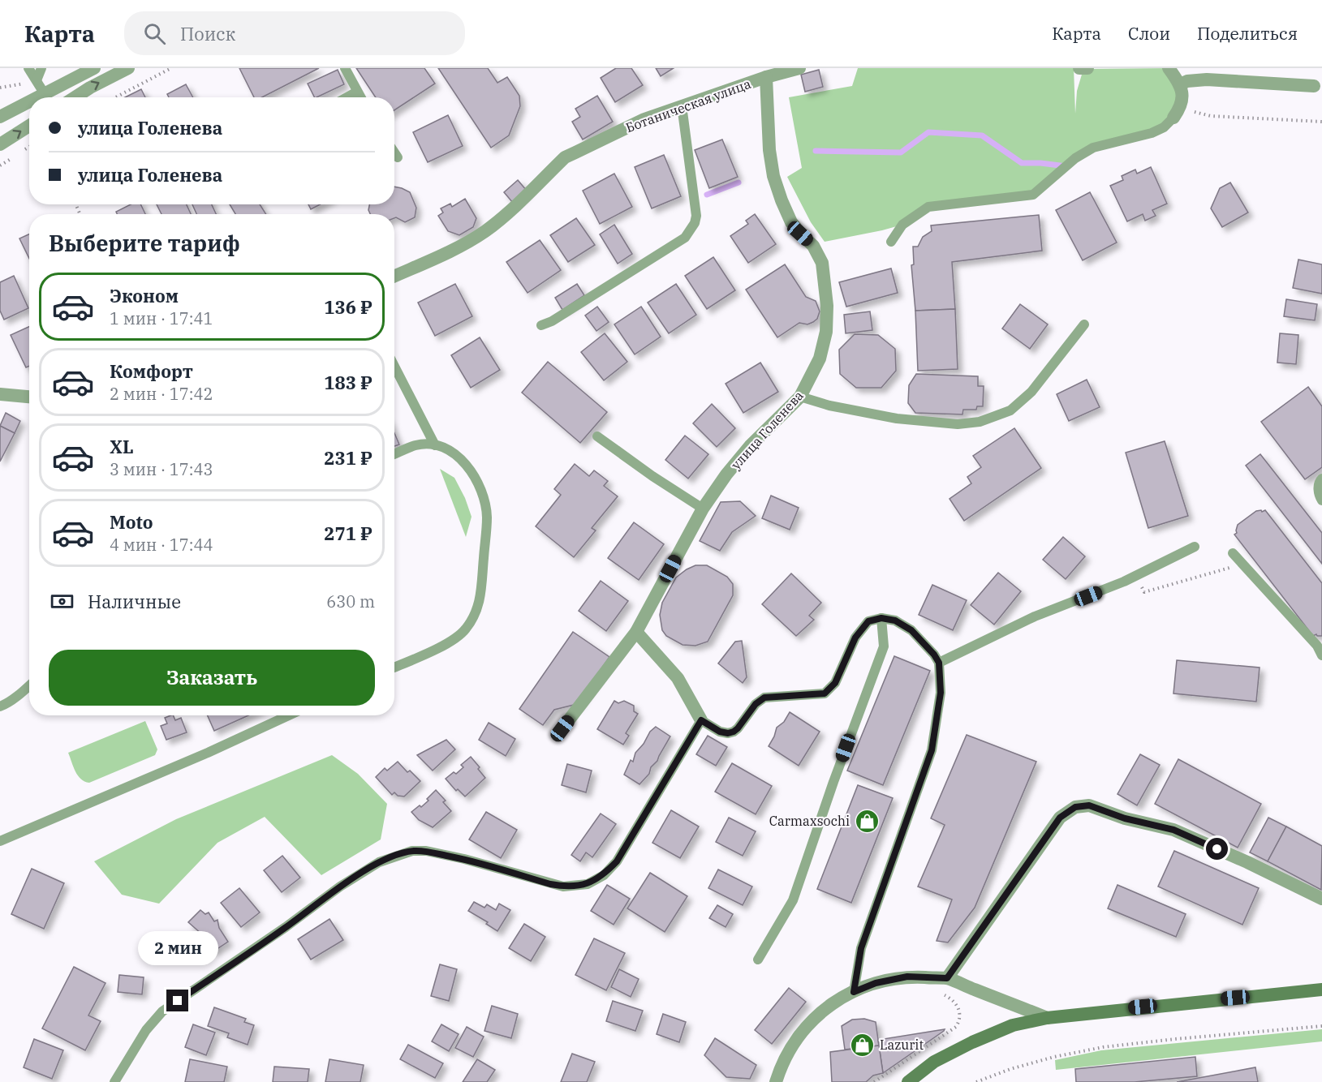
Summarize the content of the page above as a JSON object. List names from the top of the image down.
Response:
{
  "streets": {
    "street": ["Ботаническая улица", "улица Голенева"]
  },
  "crossings": [
    ["Ботаническая улица", "улица Голенева"]
  ],
  "places": {
    "shop": ["Carmaxsochi", "Lazurit"]
  },
  "page": {
    "header": "Карта",
    "search": "Поиск",
    "nav": ["Карта", "Слои", "Поделиться"],
    "banner": ["улица Голенева", "улица Голенева"],
    "heading": "Выберите тариф",
    "list": [
      {
        "name": "Эконом",
        "note": "1 мин · 17:41",
        "value": "136 ₽"
      },
      {
        "name": "Комфорт",
        "note": "2 мин · 17:42",
        "value": "183 ₽"
      },
      {
        "name": "XL",
        "note": "3 мин · 17:43",
        "value": "231 ₽"
      },
      {
        "name": "Moto",
        "note": "4 мин · 17:44",
        "value": "271 ₽"
      }
    ],
    "pay": ["Наличные", "630 m"],
    "buttons": "Заказать",
    "bubble": "2 мин"
  }
}
